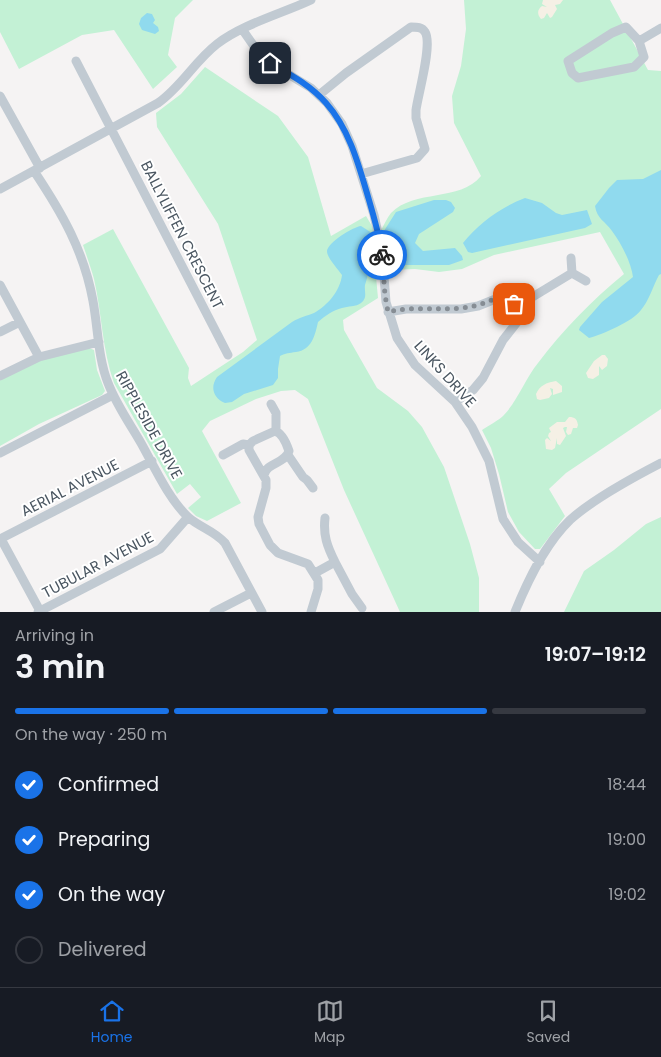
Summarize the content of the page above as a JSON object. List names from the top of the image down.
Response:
{
  "streets": {
    "street": [
      "BALLYLIFFEN CRESCENT",
      "LINKS DRIVE",
      "RIPPLESIDE DRIVE",
      "AERIAL AVENUE",
      "TUBULAR AVENUE"
    ]
  },
  "crossings": [
    ["RIPPLESIDE DRIVE", "AERIAL AVENUE"],
    ["RIPPLESIDE DRIVE", "TUBULAR AVENUE"]
  ],
  "page": {
    "heading": ["3 min", "Arriving in", "19:07–19:12"],
    "bar": "On the way · 250 m",
    "list": [
      ["Confirmed", "18:44"],
      ["Preparing", "19:00"],
      ["On the way", "19:02"],
      "Delivered"
    ],
    "tabs": ["Home", "Map", "Saved"]
  }
}
